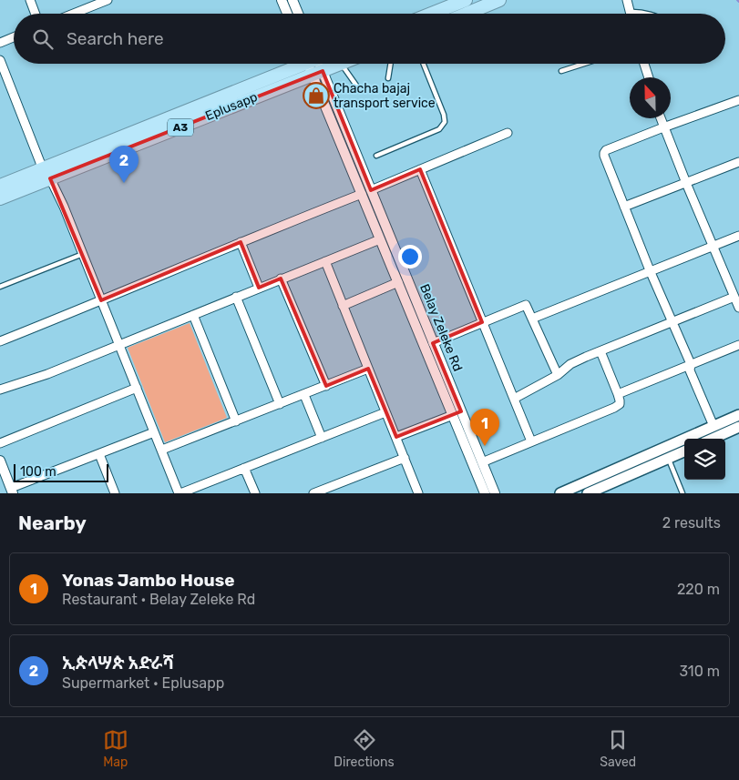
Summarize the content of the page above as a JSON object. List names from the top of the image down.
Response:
{
  "streets": {
    "highway": ["A3"],
    "street": ["Belay Zeleke Rd"]
  },
  "places": {
    "shop": ["Chacha bajaj transport service"]
  },
  "scale_bar": "100 m",
  "north": "top",
  "page": {
    "search": "Search here",
    "pins": ["2", "1"],
    "scale": "100 m",
    "heading": ["Nearby", "2 results"],
    "list": [
      {
        "mark": "1",
        "name": "Yonas Jambo House",
        "note": "Restaurant · Belay Zeleke Rd",
        "value": "220 m"
      },
      {
        "mark": "2",
        "name": "ኢጵላሣጵ አድራሻ",
        "note": "Supermarket · Eplusapp",
        "value": "310 m"
      }
    ],
    "nav": ["Map", "Directions", "Saved"]
  }
}
